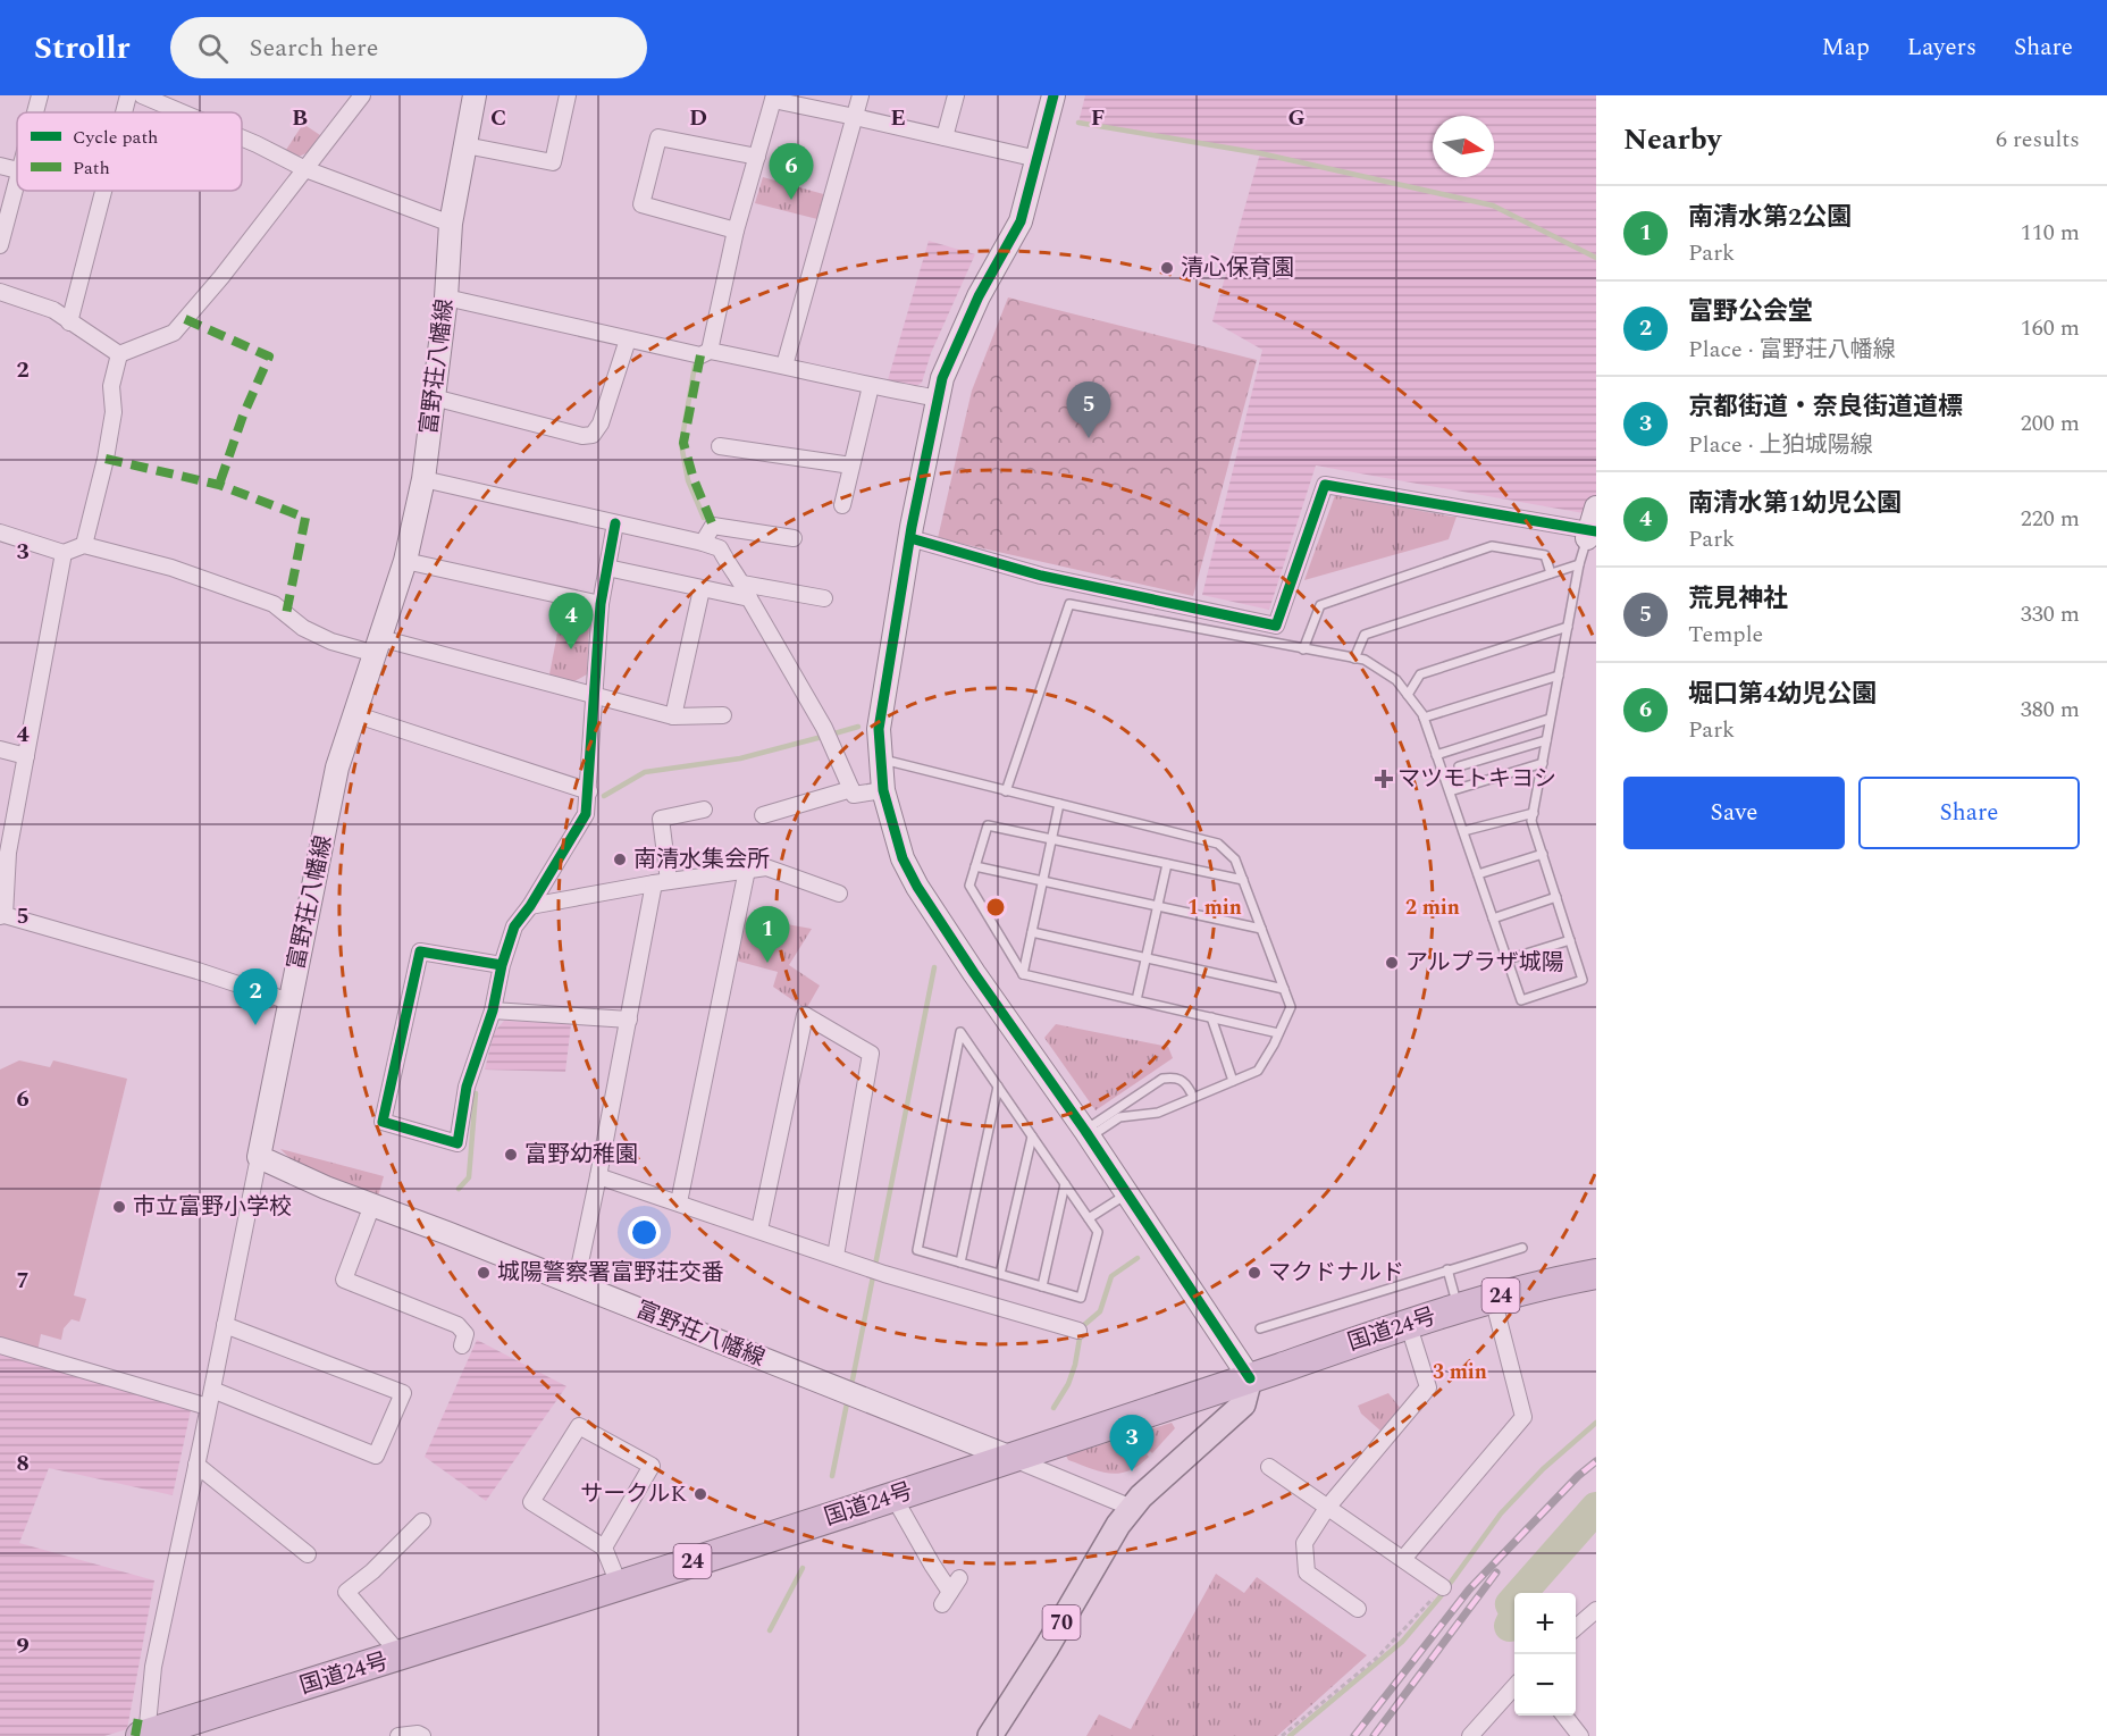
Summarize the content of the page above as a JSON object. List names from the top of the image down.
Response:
{
  "streets": {
    "highway": ["24", "国道24号"],
    "main road": ["富野荘八幡線", "70"]
  },
  "crossings": [
    ["富野荘八幡線", "国道24号"],
    ["国道24号", "70"]
  ],
  "places": {
    "other": [
      "清心保育園",
      "南清水集会所",
      "アルプラザ城陽",
      "富野幼稚園",
      "市立富野小学校",
      "城陽警察署富野荘交番",
      "マクドナルド",
      "サークルK"
    ],
    "health": ["マツモトキヨシ"]
  },
  "legend": ["Cycle path", "Path"],
  "north": "right",
  "page": {
    "header": "Strollr",
    "search": "Search here",
    "nav": ["Map", "Layers", "Share"],
    "heading": ["Nearby", "6 results"],
    "pins": [
      "6",
      "5",
      "4",
      "1",
      "2",
      "3"
    ],
    "list": [
      {
        "mark": "1",
        "name": "南清水第2公園",
        "note": "Park",
        "value": "110 m"
      },
      {
        "mark": "2",
        "name": "富野公会堂",
        "note": "Place · 富野荘八幡線",
        "value": "160 m"
      },
      {
        "mark": "3",
        "name": "京都街道・奈良街道道標",
        "note": "Place · 上狛城陽線",
        "value": "200 m"
      },
      {
        "mark": "4",
        "name": "南清水第1幼児公園",
        "note": "Park",
        "value": "220 m"
      },
      {
        "mark": "5",
        "name": "荒見神社",
        "note": "Temple",
        "value": "330 m"
      },
      {
        "mark": "6",
        "name": "堀口第4幼児公園",
        "note": "Park",
        "value": "380 m"
      }
    ],
    "buttons": ["Save", "Share"],
    "map_buttons": ["+", "−"]
  },
  "grid": {
    "columns": [
      "B",
      "C",
      "D",
      "E",
      "F",
      "G"
    ],
    "rows": [
      "2",
      "3",
      "4",
      "5",
      "6",
      "7",
      "8",
      "9"
    ]
  },
  "rings": ["1 min", "2 min", "3 min"]
}
